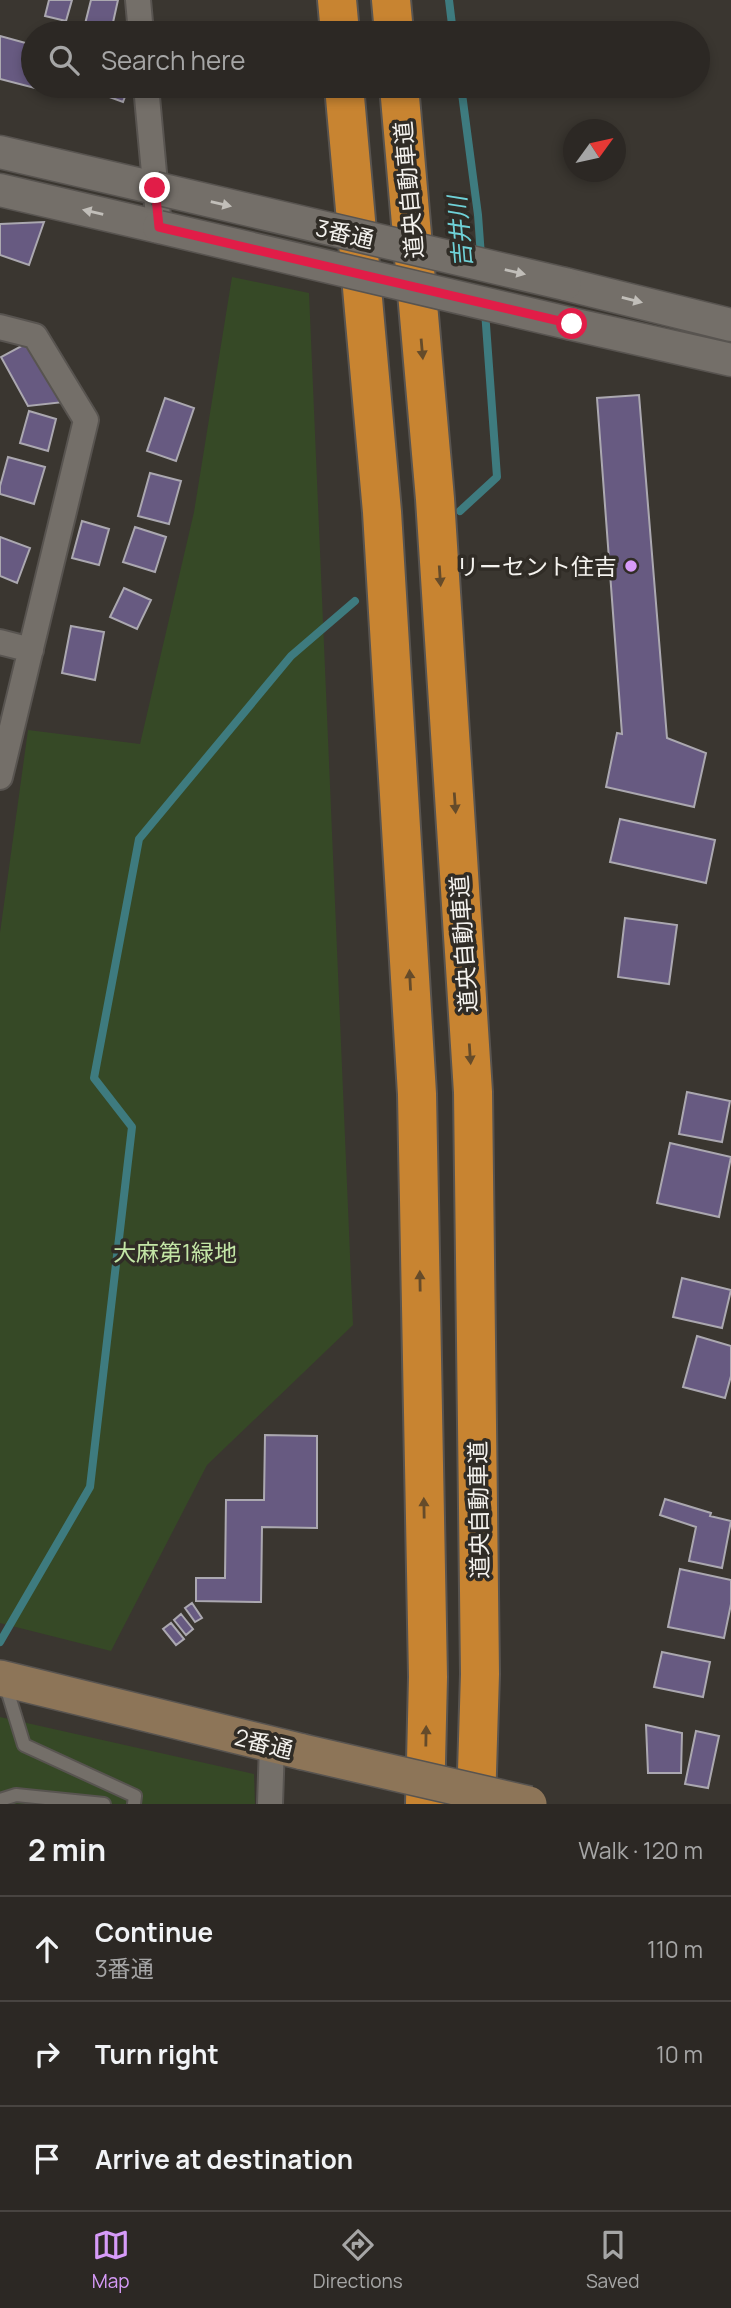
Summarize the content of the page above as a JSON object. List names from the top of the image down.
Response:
{
  "streets": {
    "highway": ["道央自動車道"],
    "main road": ["2番通"],
    "street": ["3番通"]
  },
  "water": ["吉井川"],
  "parks": ["大麻第1緑地"],
  "places": ["リーセント住吉"],
  "north": "top right",
  "page": {
    "search": "Search here",
    "heading": ["2 min", "Walk · 120 m"],
    "list": [
      ["Continue", "3番通", "110 m"],
      ["Turn right", "10 m"],
      "Arrive at destination"
    ],
    "nav": ["Map", "Directions", "Saved"]
  }
}
